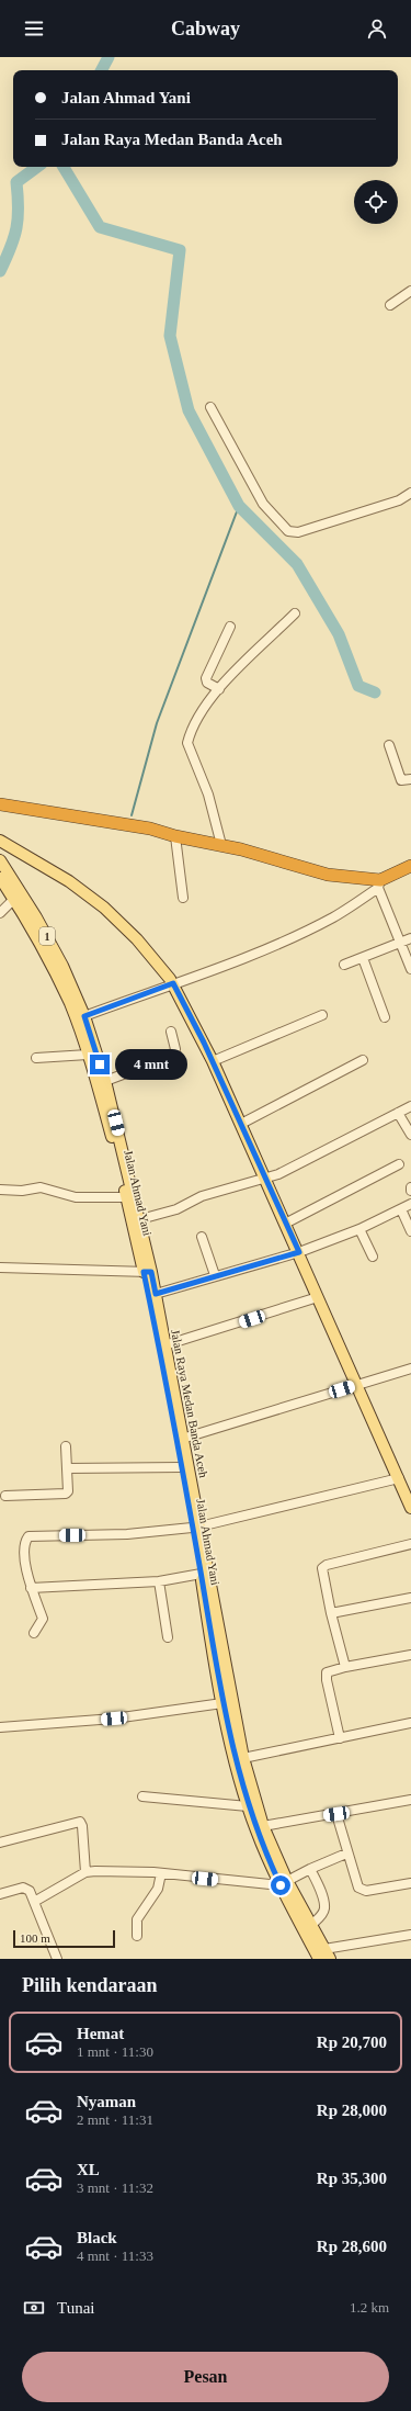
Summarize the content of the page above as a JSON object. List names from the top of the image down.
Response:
{
  "streets": {
    "main road": ["1", "Jalan Ahmad Yani", "Jalan Raya Medan Banda Aceh"]
  },
  "crossings": [
    ["1", "Jalan Ahmad Yani"],
    ["Jalan Ahmad Yani", "Jalan Raya Medan Banda Aceh"]
  ],
  "scale_bar": "100 m",
  "page": {
    "header": "Cabway",
    "banner": ["Jalan Ahmad Yani", "Jalan Raya Medan Banda Aceh"],
    "bubble": "4 mnt",
    "scale": "100 m",
    "heading": "Pilih kendaraan",
    "list": [
      {
        "name": "Hemat",
        "note": "1 mnt · 11:30",
        "value": "Rp 20,700"
      },
      {
        "name": "Nyaman",
        "note": "2 mnt · 11:31",
        "value": "Rp 28,000"
      },
      {
        "name": "XL",
        "note": "3 mnt · 11:32",
        "value": "Rp 35,300"
      },
      {
        "name": "Black",
        "note": "4 mnt · 11:33",
        "value": "Rp 28,600"
      }
    ],
    "pay": ["Tunai", "1.2 km"],
    "buttons": "Pesan"
  }
}
